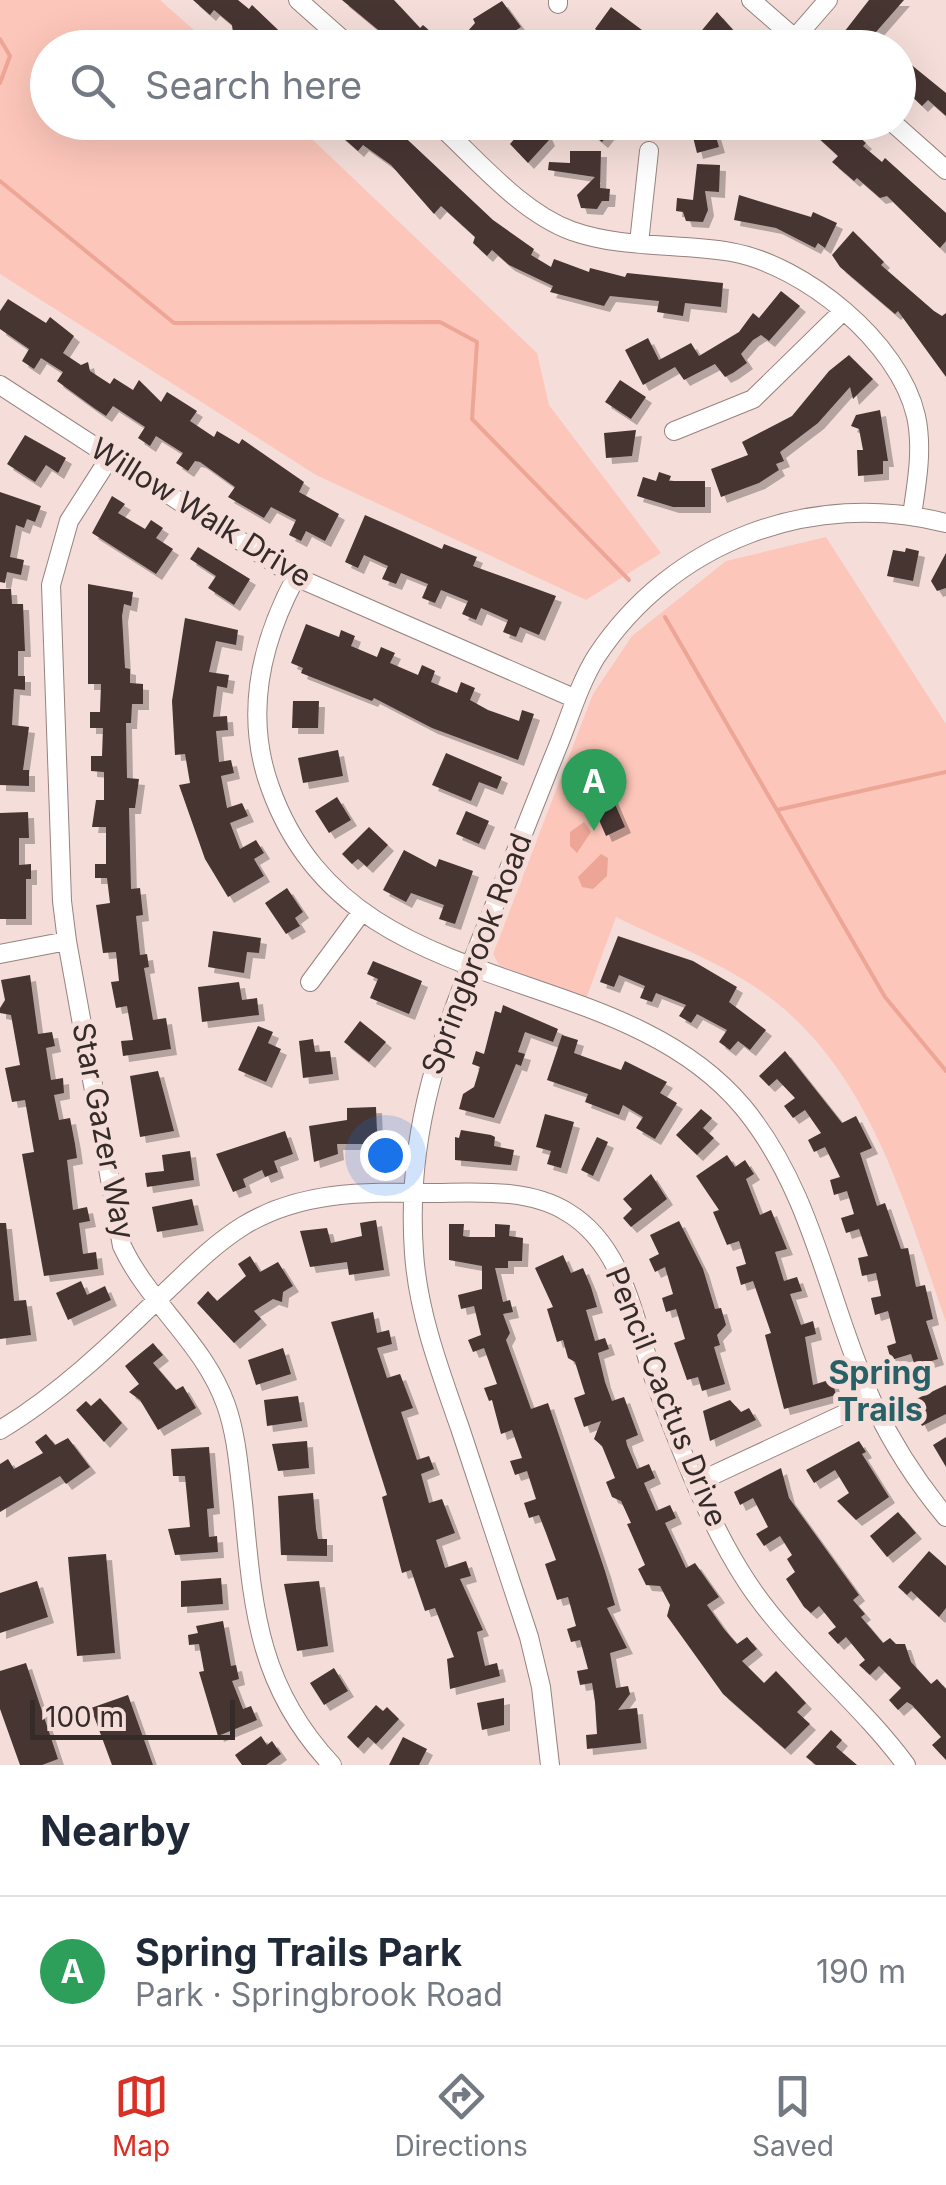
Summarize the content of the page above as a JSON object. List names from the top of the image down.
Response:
{
  "streets": {
    "street": [
      "Willow Walk Drive",
      "Springbrook Road",
      "Star Gazer Way",
      "Pencil Cactus Drive"
    ]
  },
  "crossings": [
    ["Willow Walk Drive", "Springbrook Road"],
    ["Willow Walk Drive", "Star Gazer Way"],
    ["Springbrook Road", "Pencil Cactus Drive"],
    ["Star Gazer Way", "Pencil Cactus Drive"]
  ],
  "districts": ["Spring Trails"],
  "scale_bar": "100 m",
  "page": {
    "search": "Search here",
    "pins": "A",
    "scale": "100 m",
    "heading": "Nearby",
    "list": [
      {
        "mark": "A",
        "name": "Spring Trails Park",
        "note": "Park · Springbrook Road",
        "value": "190 m"
      }
    ],
    "nav": ["Map", "Directions", "Saved"]
  }
}
